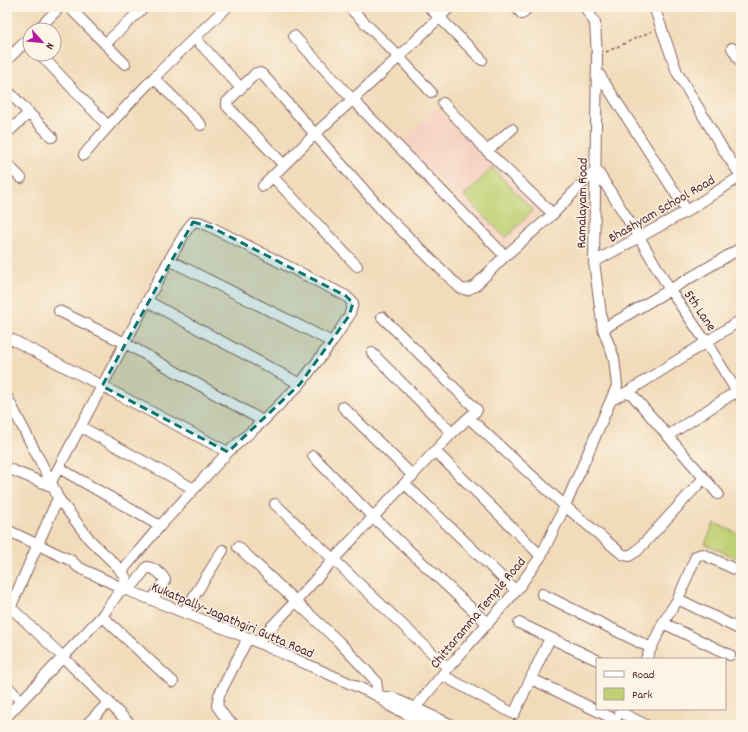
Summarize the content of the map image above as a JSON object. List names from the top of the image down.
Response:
{
  "streets": {
    "street": [
      "Ramalayam Road",
      "Bhashyam School Road",
      "5th Lane",
      "Chittaramma Temple Road",
      "Kukatpally-Jagathgiri Gutta Road"
    ]
  },
  "crossings": [
    ["Ramalayam Road", "Bhashyam School Road"],
    ["Ramalayam Road", "5th Lane"],
    ["Ramalayam Road", "Chittaramma Temple Road"],
    ["Bhashyam School Road", "5th Lane"],
    ["Chittaramma Temple Road", "Kukatpally-Jagathgiri Gutta Road"]
  ],
  "legend": ["Road", "Park"],
  "north": "bottom right"
}
